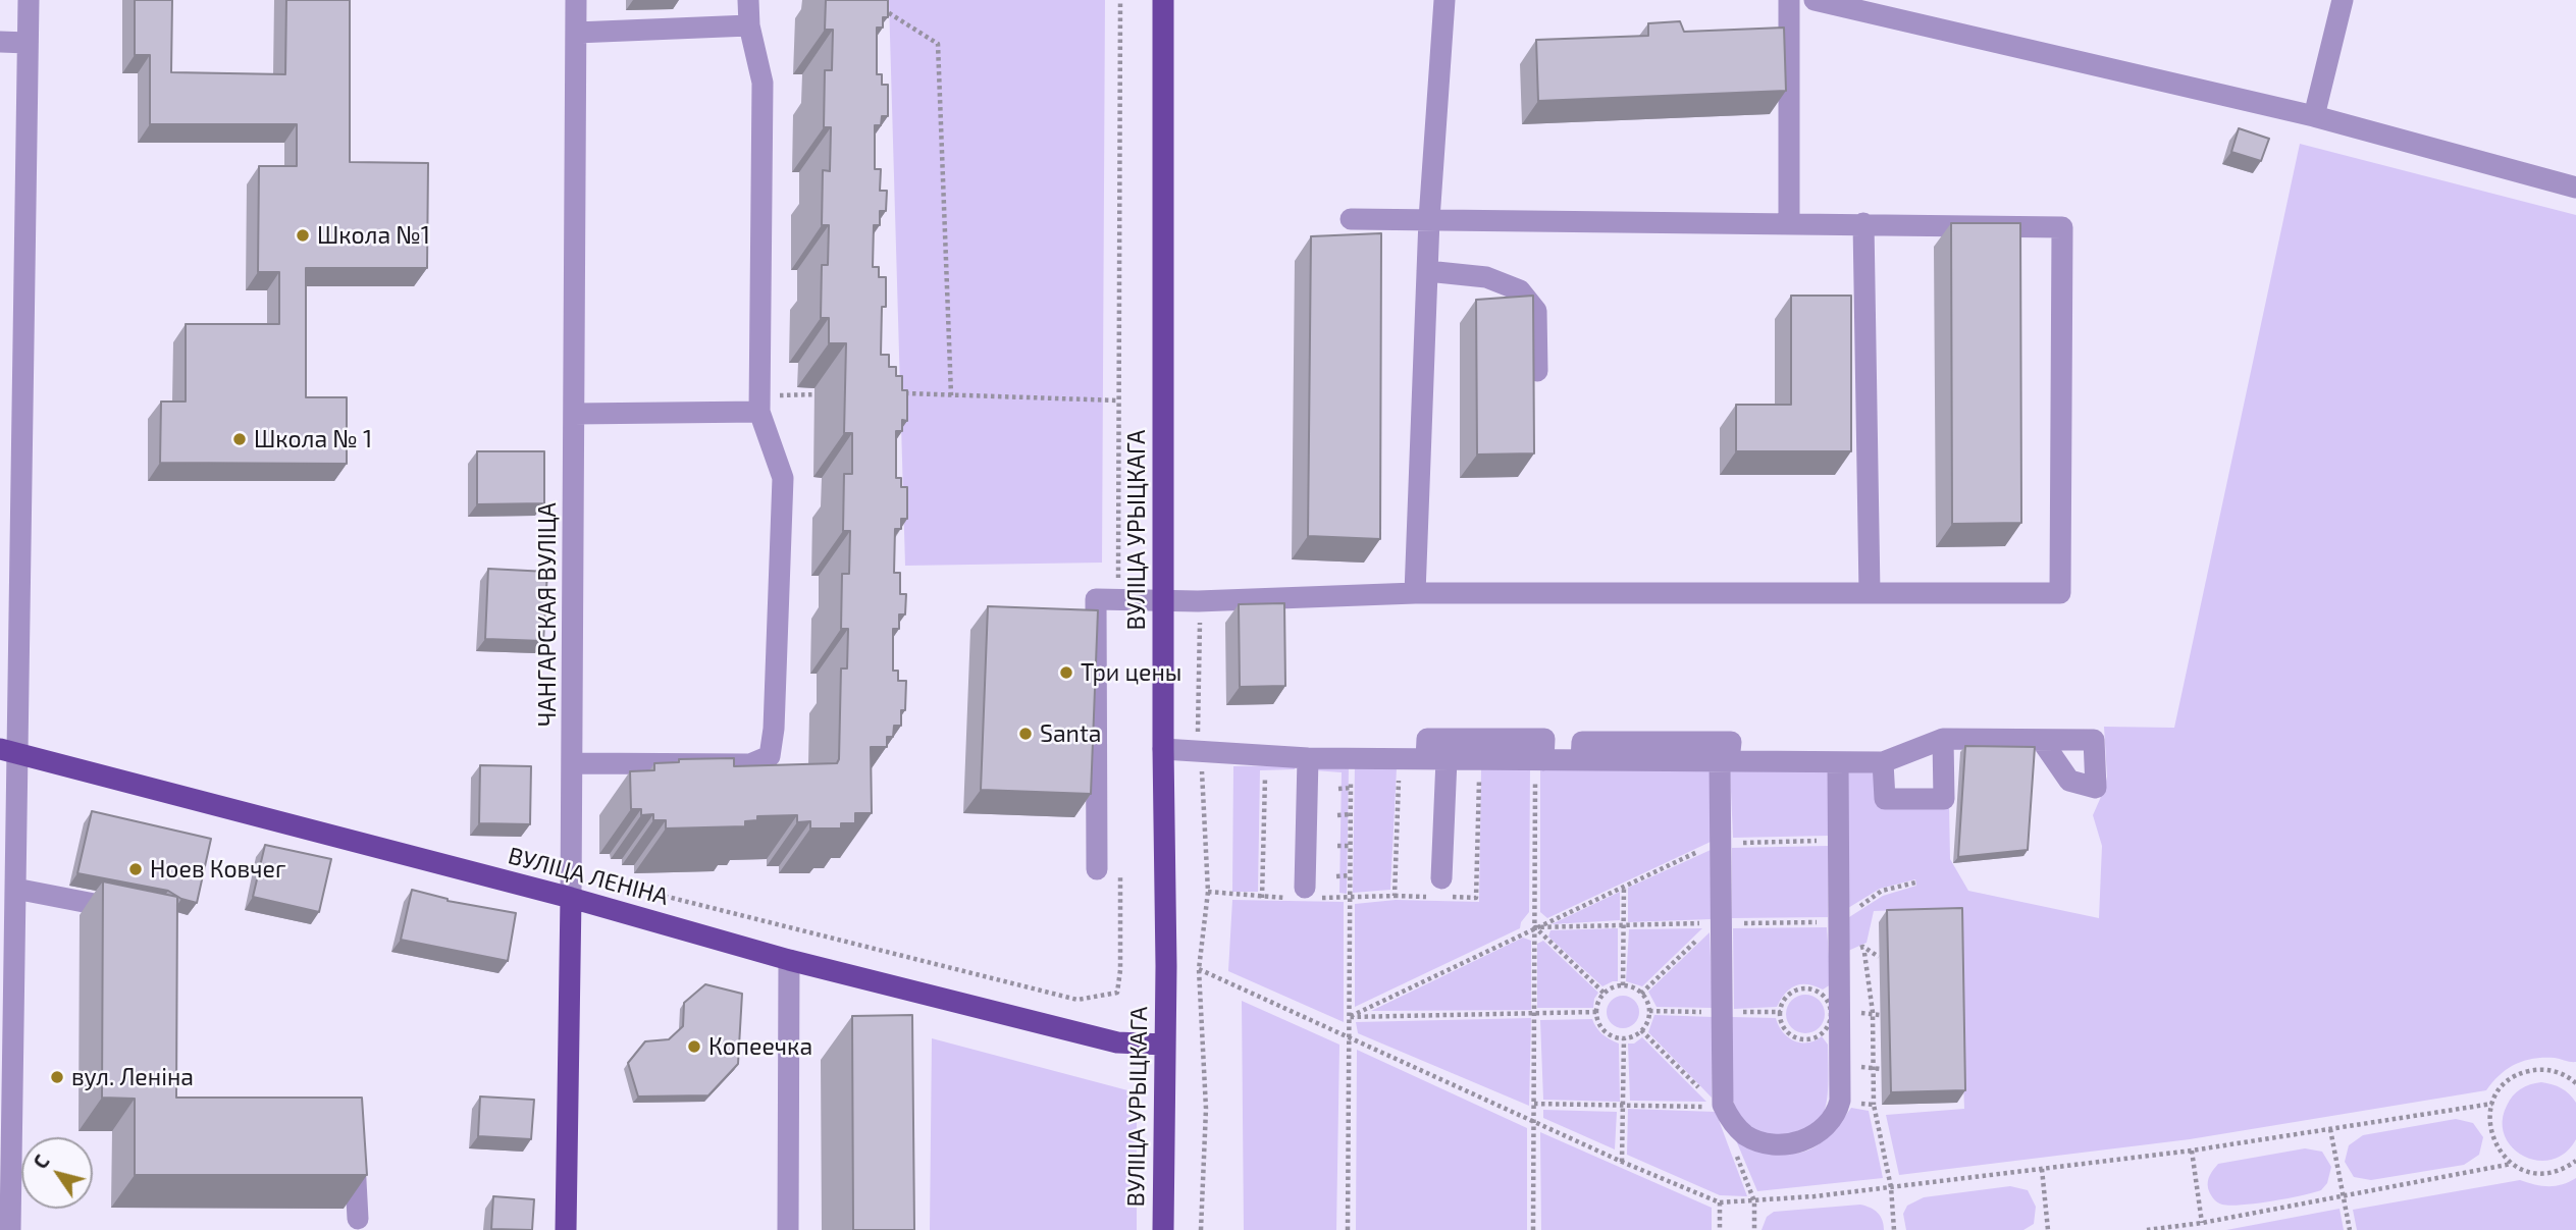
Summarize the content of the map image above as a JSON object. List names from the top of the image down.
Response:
{
  "streets": {
    "main road": ["ВУЛІЦА УРЫЦКАГА", "ЧАНГАРСКАЯ ВУЛІЦА", "ВУЛІЦА ЛЕНІНА"]
  },
  "crossings": [
    ["ВУЛІЦА УРЫЦКАГА", "ВУЛІЦА ЛЕНІНА"],
    ["ЧАНГАРСКАЯ ВУЛІЦА", "ВУЛІЦА ЛЕНІНА"]
  ],
  "places": [
    "Школа №1",
    "Школа № 1",
    "Три цены",
    "Santa",
    "Ноев Ковчег",
    "Копеечка",
    "вул. Леніна"
  ],
  "north": "top left"
}
